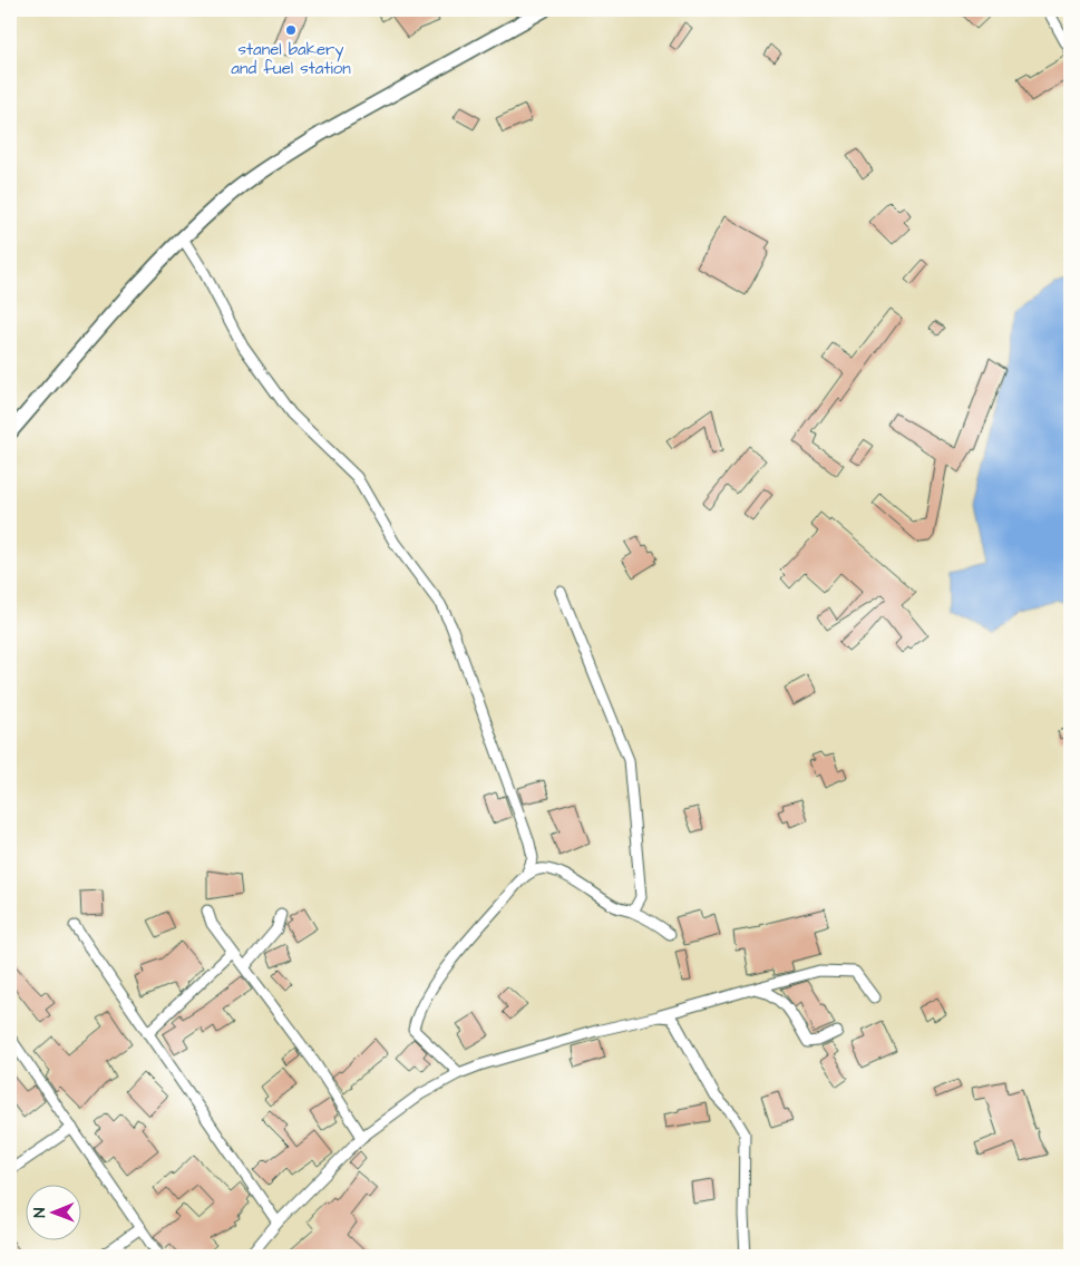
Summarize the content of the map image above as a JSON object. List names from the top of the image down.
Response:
{
  "places": ["stanel bakery and fuel station"],
  "north": "left"
}
